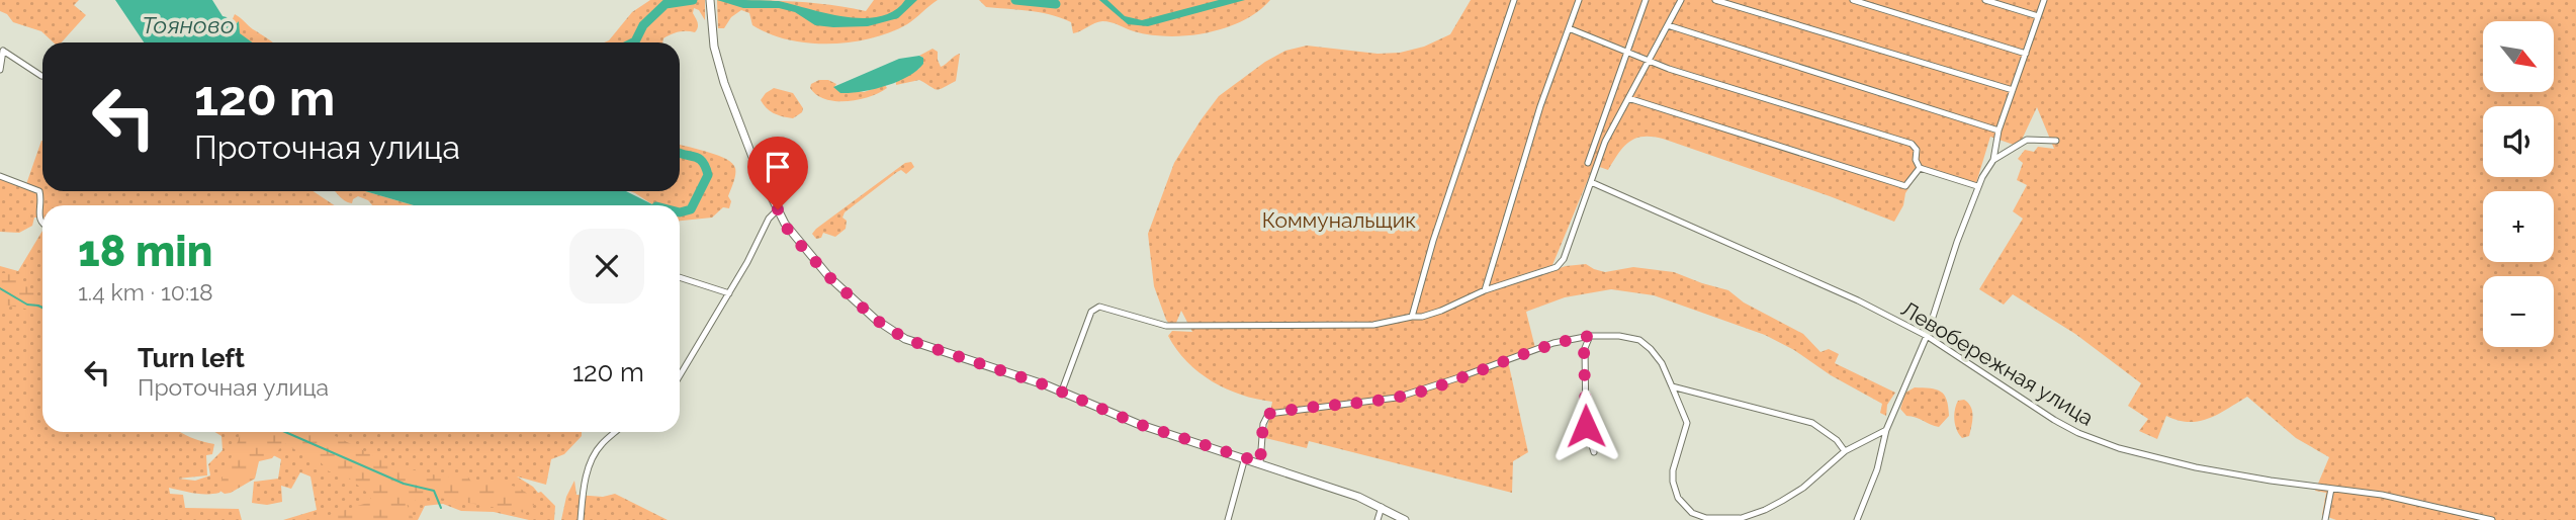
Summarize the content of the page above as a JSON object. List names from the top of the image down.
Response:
{
  "streets": {
    "street": ["Левобережная улица"]
  },
  "water": ["Тояново"],
  "parks": ["Коммунальщик"],
  "north": "bottom right",
  "page": {
    "map_buttons": ["+", "−"],
    "turn": ["120 m", "Проточная улица"],
    "heading": ["18 min", "1.4 km · 10:18"],
    "list": [
      {
        "name": "Turn left",
        "note": "Проточная улица",
        "value": "120 m"
      }
    ]
  }
}
